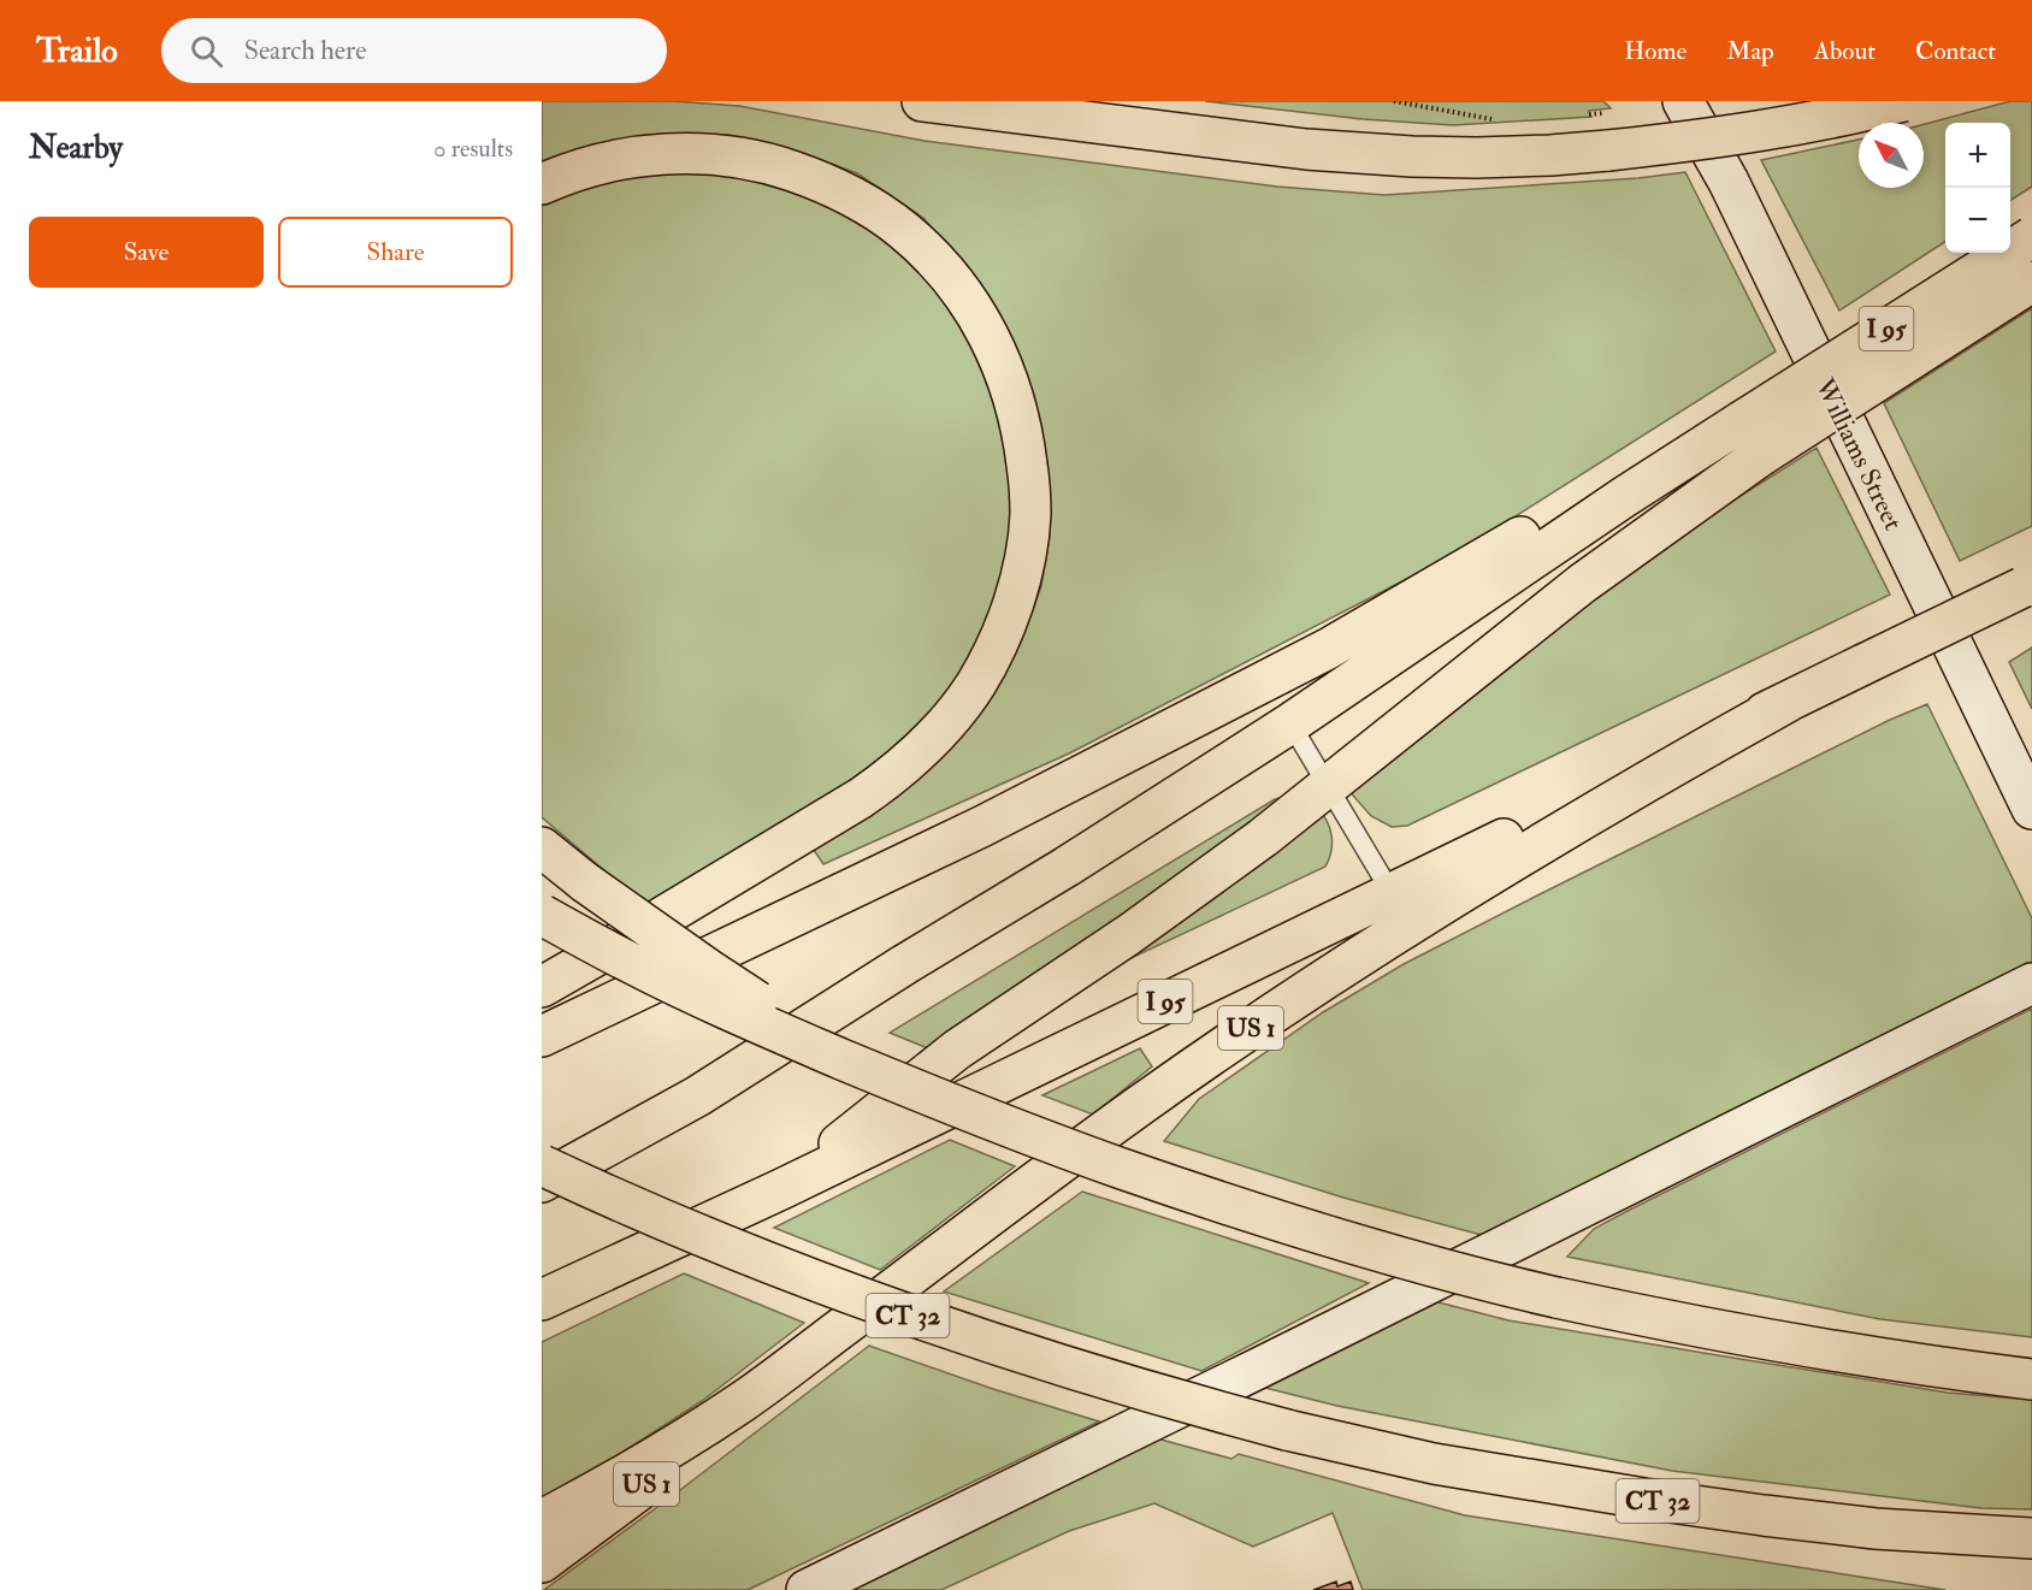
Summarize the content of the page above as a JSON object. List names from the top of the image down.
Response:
{
  "streets": {
    "main road": [
      "I 95",
      "Williams Street",
      "US 1",
      "CT 32"
    ]
  },
  "crossings": [
    ["I 95", "US 1"]
  ],
  "north": "top left",
  "page": {
    "header": "Trailo",
    "search": "Search here",
    "nav": [
      "Home",
      "Map",
      "About",
      "Contact"
    ],
    "heading": ["Nearby", "0 results"],
    "map_buttons": ["+", "−"],
    "buttons": ["Save", "Share"]
  }
}
